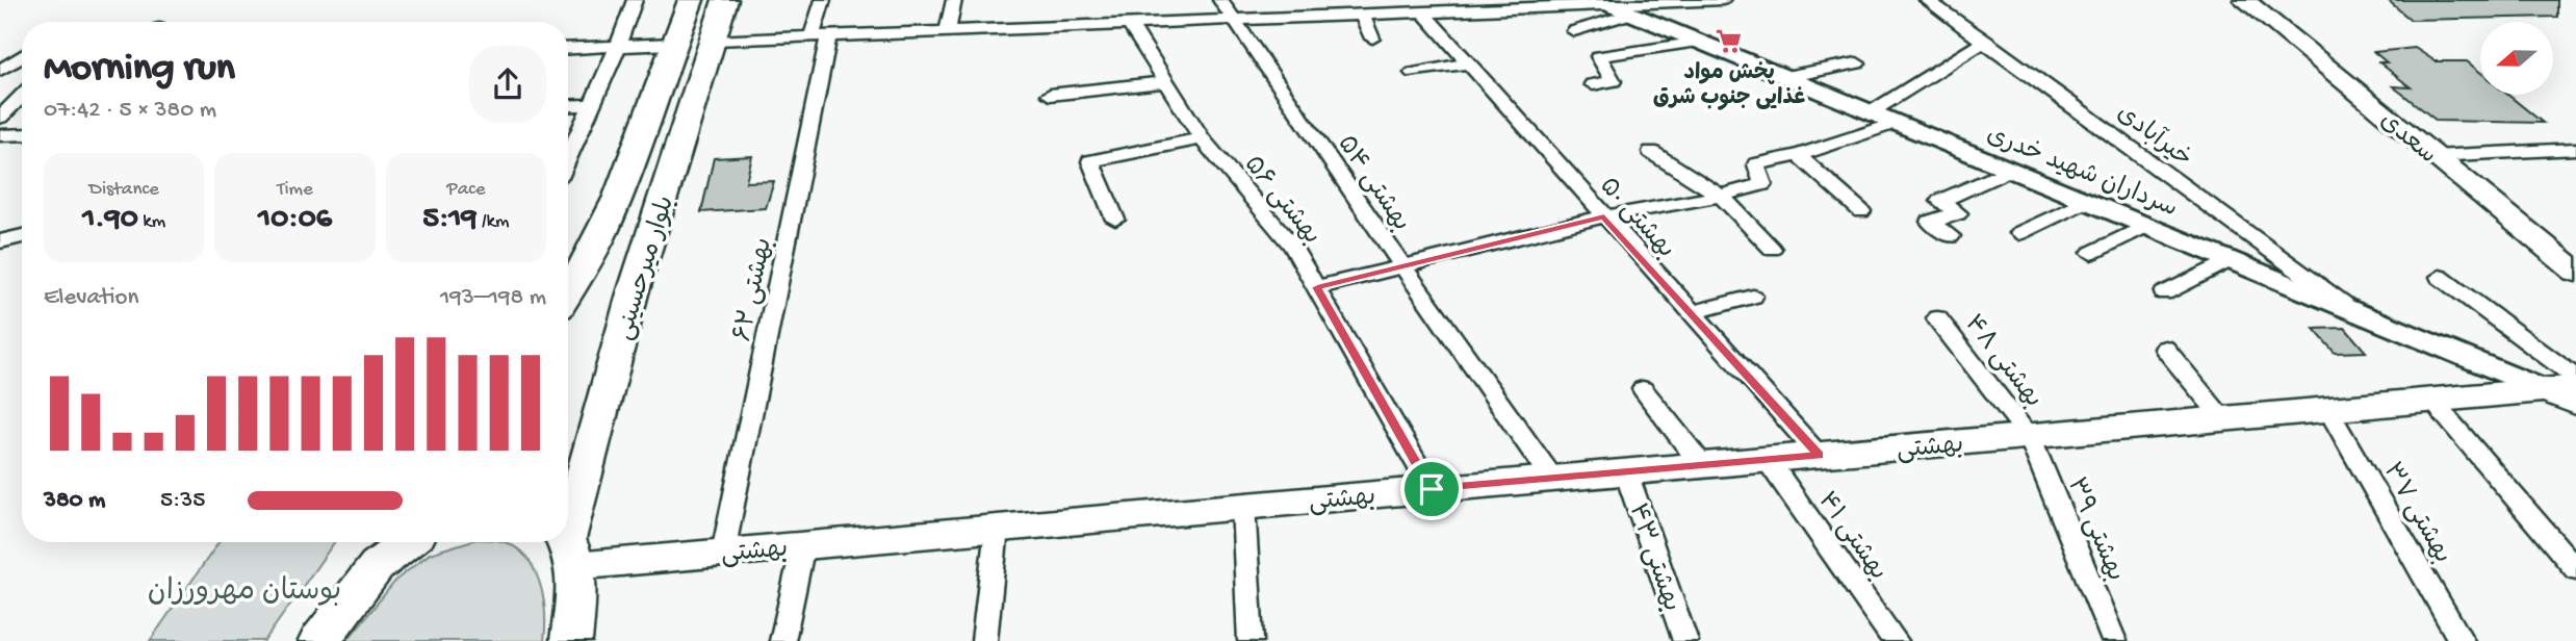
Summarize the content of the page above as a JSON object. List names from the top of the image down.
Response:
{
  "streets": {
    "main road": ["سعدی", "بلوار میرحسینی", "بهشتی"],
    "street": [
      "خیرآبادی",
      "سرداران شهید خدری",
      "بهشتی ۵۴",
      "بهشتی ۵۶",
      "بهشتی ۵۰",
      "بهشتی ۶۲",
      "بهشتی ۴۸",
      "بهشتی ۳۷",
      "بهشتی ۳۹",
      "بهشتی ۴۱",
      "بهشتی ۴۳"
    ]
  },
  "crossings": [
    ["خیرآبادی", "سرداران شهید خدری"],
    ["سرداران شهید خدری", "بهشتی"],
    ["بهشتی ۵۴", "بهشتی"],
    ["بهشتی ۵۶", "بهشتی"],
    ["بهشتی ۵۰", "بهشتی"],
    ["بلوار میرحسینی", "بهشتی"],
    ["بهشتی ۶۲", "بهشتی"],
    ["بهشتی ۴۸", "بهشتی"],
    ["بهشتی ۴۸", "بهشتی ۳۹"],
    ["بهشتی", "بهشتی ۳۷"],
    ["بهشتی", "بهشتی ۳۹"],
    ["بهشتی", "بهشتی ۴۱"],
    ["بهشتی", "بهشتی ۴۳"]
  ],
  "parks": ["بوستان مهرورزان"],
  "places": {
    "supermarket": ["پخش مواد غذایی جنوب شرق"]
  },
  "north": "left",
  "page": {
    "heading": ["Morning run", "07:42 · 5 × 380 m"],
    "stats": [
      ["Distance", "1.90 km"],
      ["Time", "10:06"],
      ["Pace", "5:19 /km"]
    ],
    "chart": ["Elevation", "193–198 m"],
    "list": [
      {
        "name": "380 m",
        "note": "5:35"
      }
    ]
  }
}
